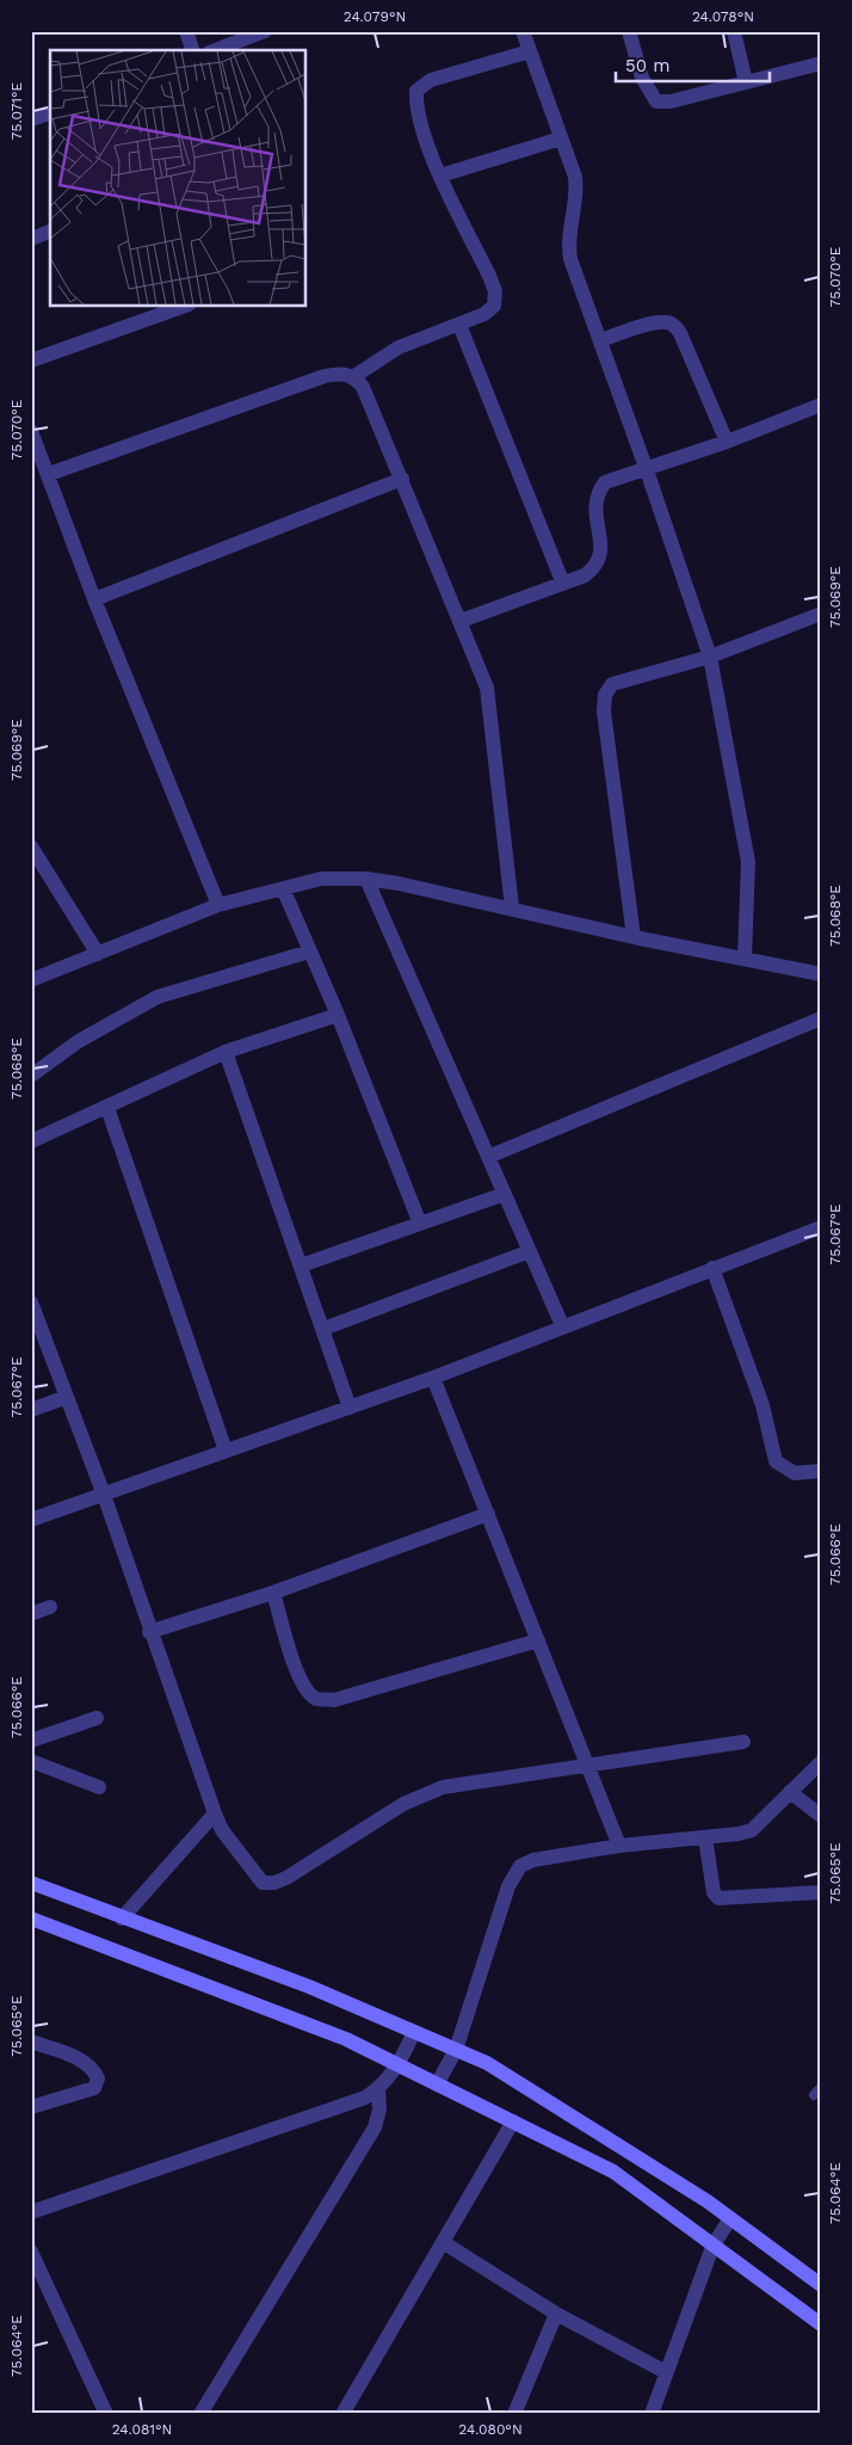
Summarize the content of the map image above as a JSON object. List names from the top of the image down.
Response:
{
  "scale_bar": "50 m",
  "coordinates": [
    "24.079°N",
    "24.078°N",
    "75.071°E",
    "75.070°E",
    "75.069°E",
    "75.068°E",
    "75.067°E",
    "75.066°E",
    "75.065°E",
    "75.064°E",
    "24.081°N",
    "24.080°N"
  ]
}
